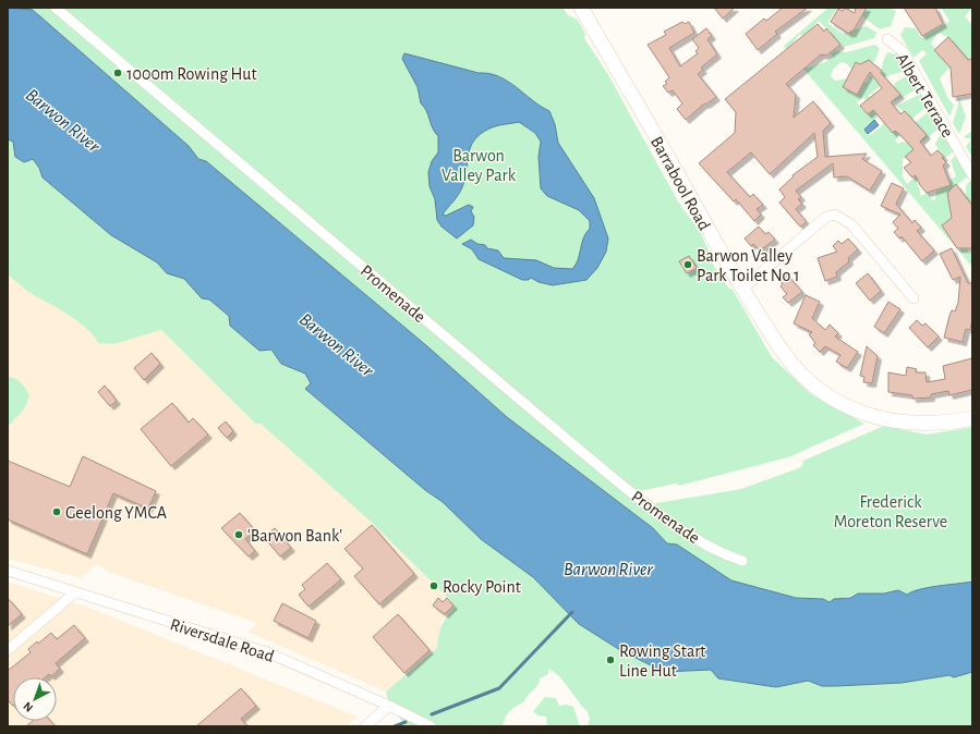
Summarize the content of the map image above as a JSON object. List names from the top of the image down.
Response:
{
  "streets": {
    "street": [
      "Albert Terrace",
      "Barrabool Road",
      "Promenade",
      "Riversdale Road"
    ]
  },
  "water": ["Barwon River"],
  "parks": ["Barwon Valley Park", "Frederick Moreton Reserve"],
  "places": [
    "1000m Rowing Hut",
    "Barwon Valley Park Toilet No 1",
    "Geelong YMCA",
    "'Barwon Bank'",
    "Rocky Point",
    "Rowing Start Line Hut"
  ],
  "north": "bottom left"
}
